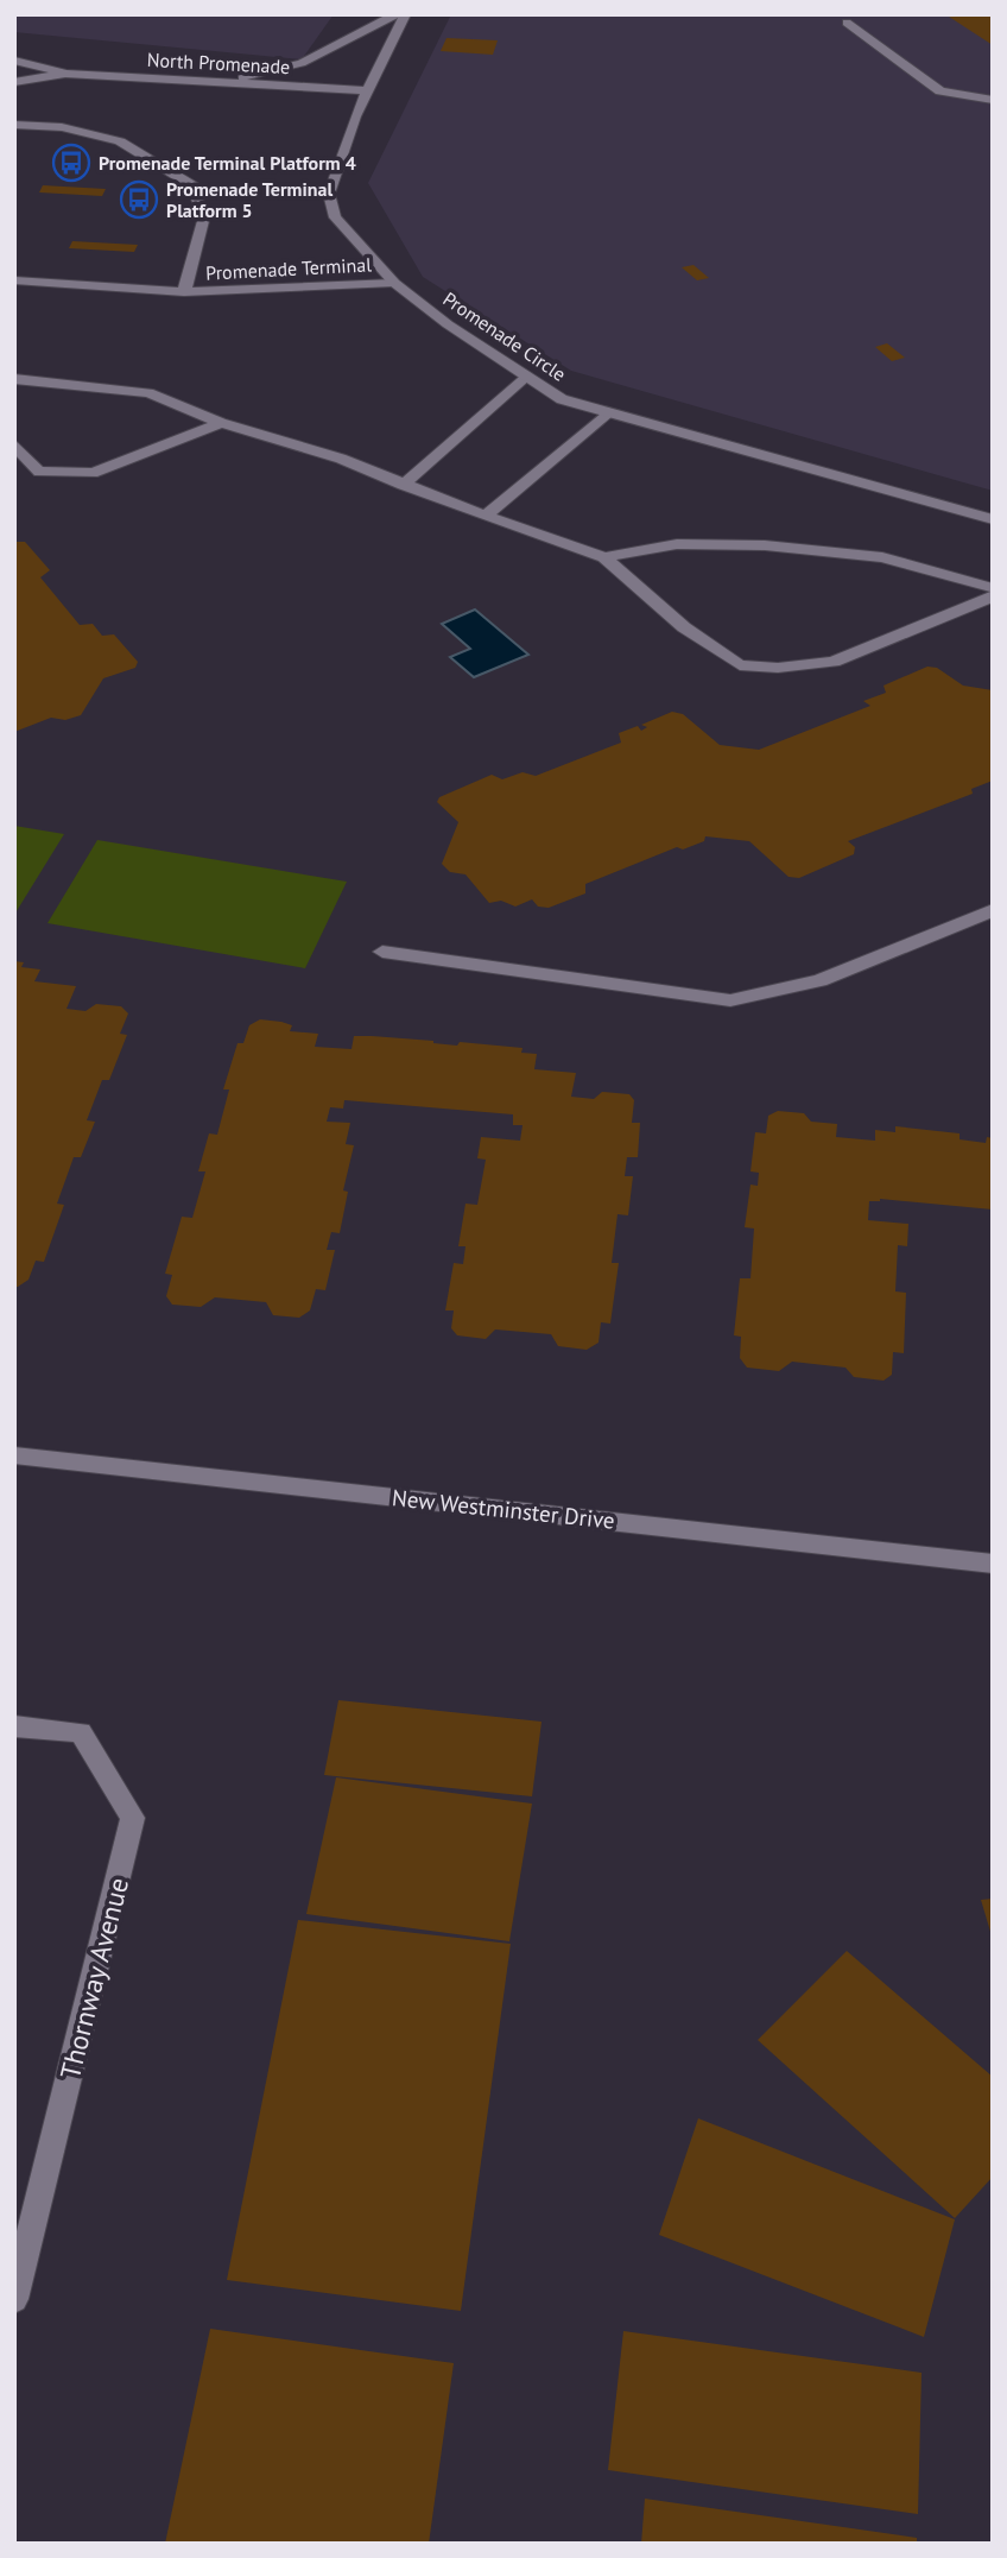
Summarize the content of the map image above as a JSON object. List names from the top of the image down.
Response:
{
  "streets": {
    "street": [
      "North Promenade",
      "Promenade Terminal",
      "Promenade Circle",
      "New Westminster Drive",
      "Thornway Avenue"
    ]
  },
  "crossings": [
    ["North Promenade", "Promenade Circle"],
    ["Promenade Terminal", "Promenade Circle"]
  ],
  "places": {
    "bus stop": ["Promenade Terminal Platform 4", "Promenade Terminal Platform 5"]
  }
}
